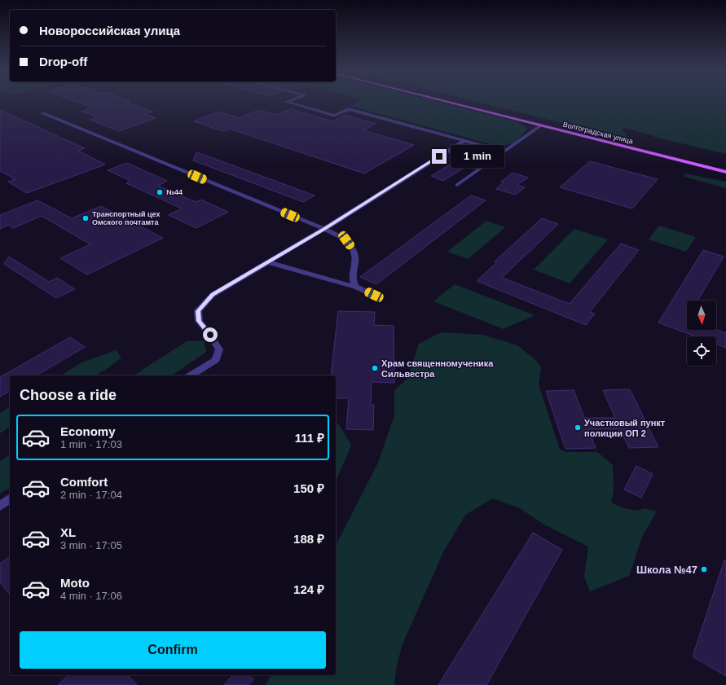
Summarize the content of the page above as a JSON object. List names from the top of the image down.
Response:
{
  "streets": {
    "main road": ["Волгоградская улица"]
  },
  "places": [
    "№44",
    "Транспортный цех Омского почтамта",
    "Храм священномученика Сильвестра",
    "Участковый пункт полиции ОП 2",
    "Школа №47"
  ],
  "north": "bottom",
  "page": {
    "banner": ["Новороссийская улица", "Drop-off"],
    "bubble": "1 min",
    "heading": "Choose a ride",
    "list": [
      {
        "name": "Economy",
        "note": "1 min · 17:03",
        "value": "111 ₽"
      },
      {
        "name": "Comfort",
        "note": "2 min · 17:04",
        "value": "150 ₽"
      },
      {
        "name": "XL",
        "note": "3 min · 17:05",
        "value": "188 ₽"
      },
      {
        "name": "Moto",
        "note": "4 min · 17:06",
        "value": "124 ₽"
      }
    ],
    "buttons": "Confirm"
  }
}
